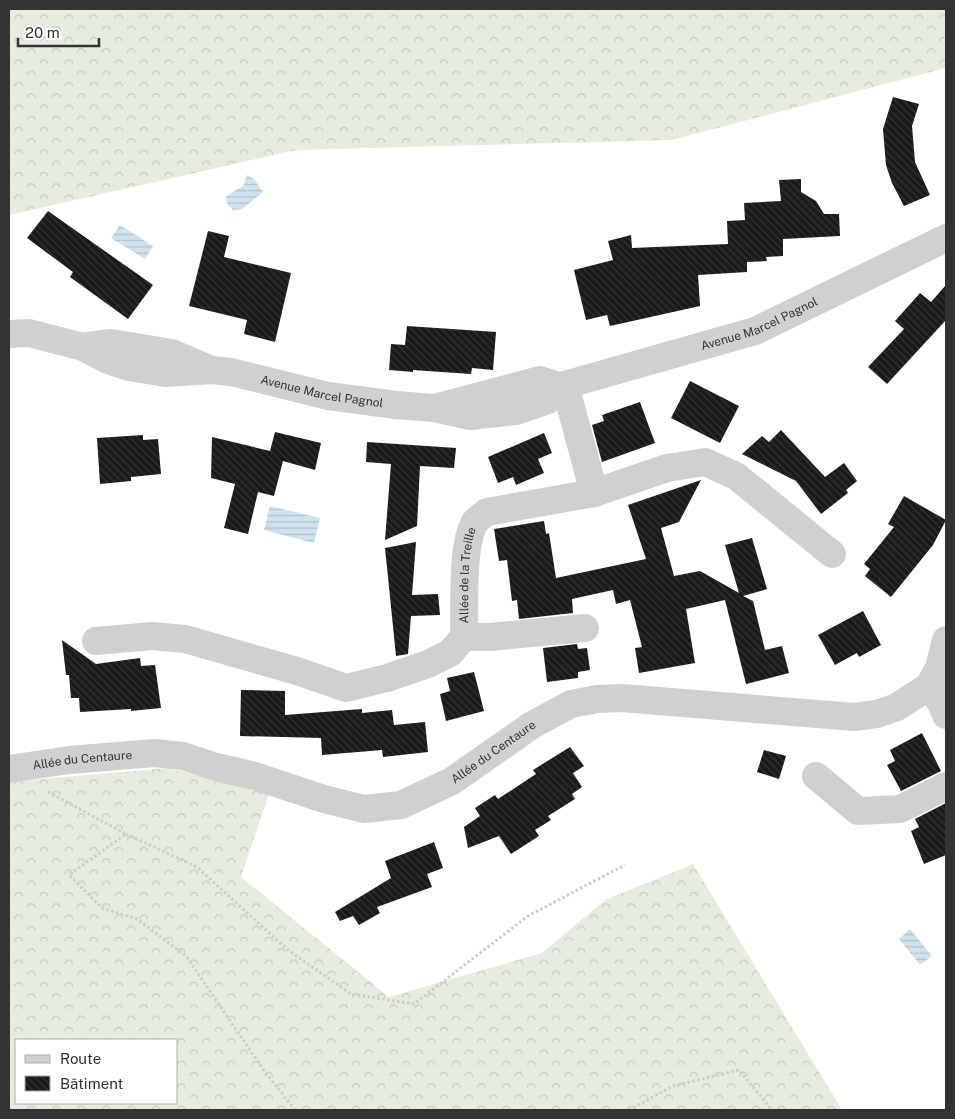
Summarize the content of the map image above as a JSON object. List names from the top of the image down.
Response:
{
  "streets": {
    "street": ["Avenue Marcel Pagnol", "Allée de la Treille", "Allée du Centaure"]
  },
  "legend": ["Route", "Bâtiment"],
  "scale_bar": "20 m"
}
